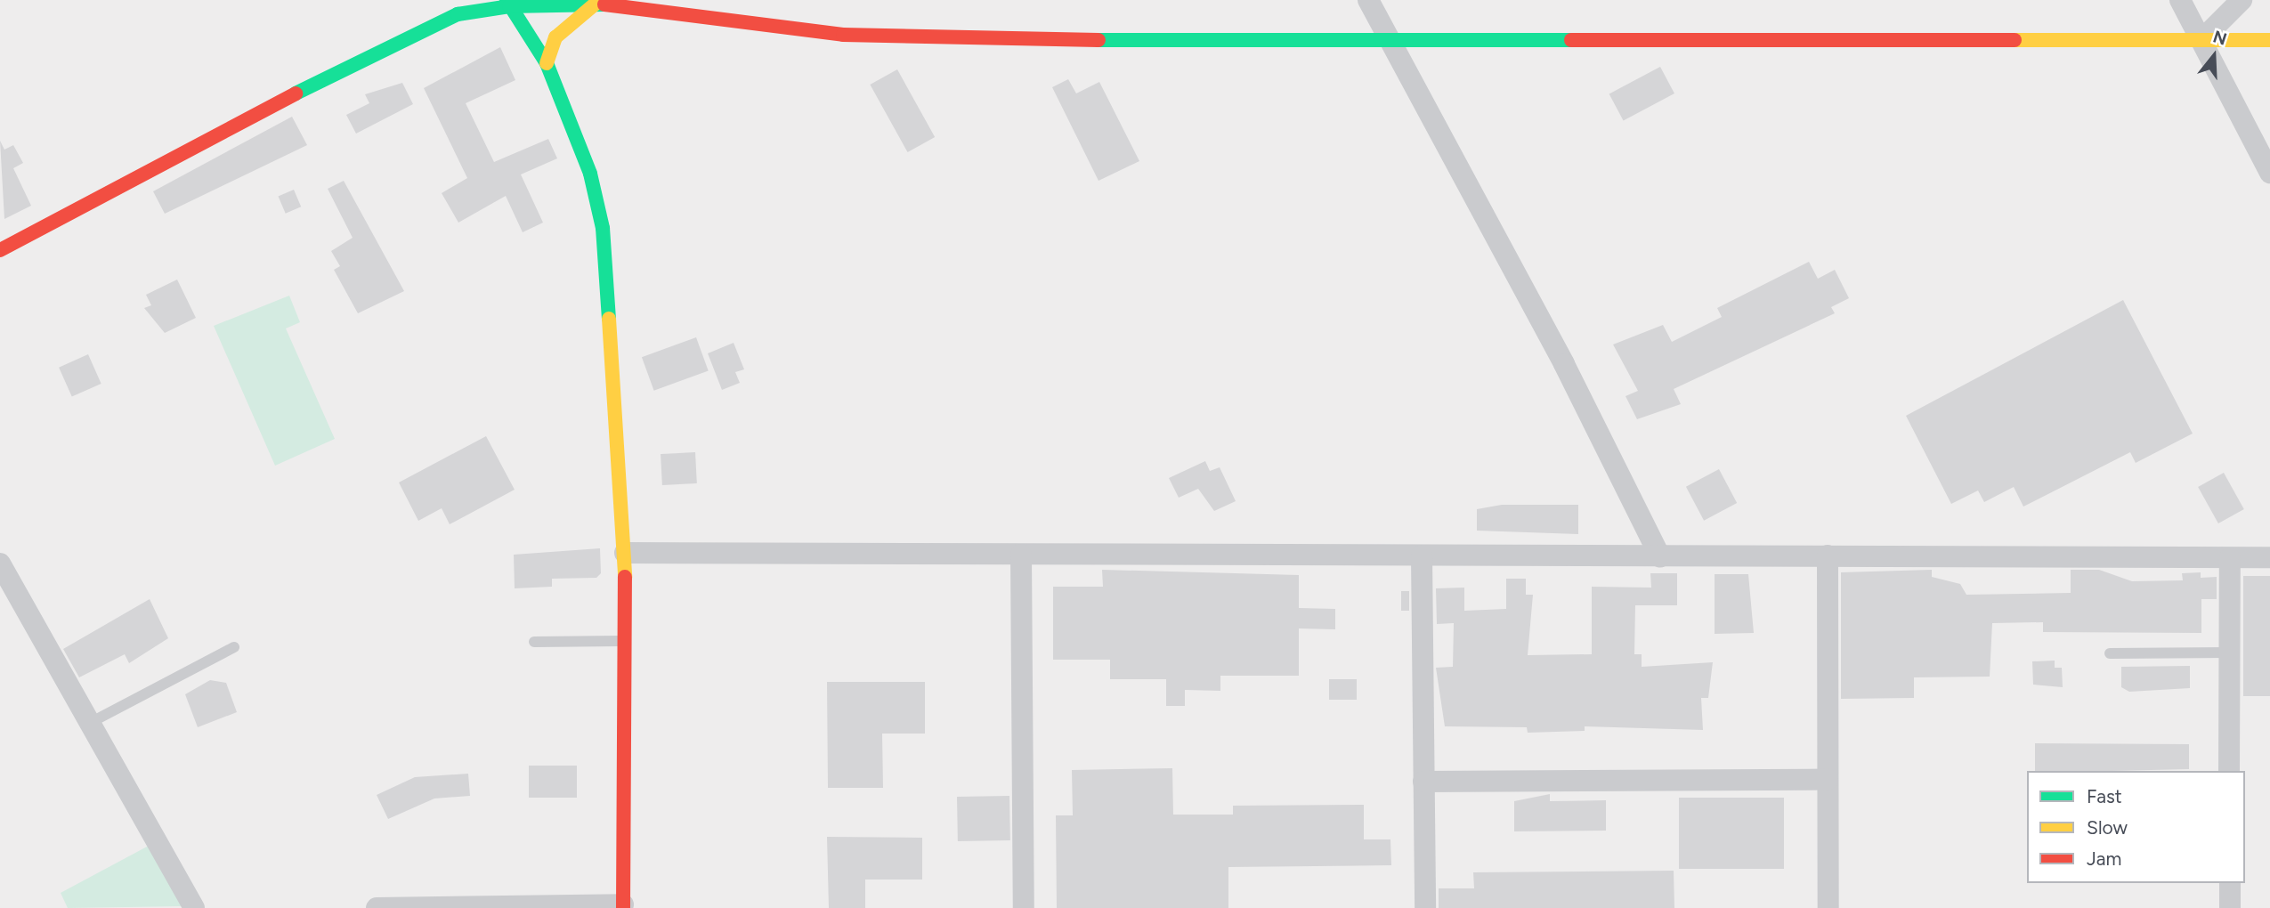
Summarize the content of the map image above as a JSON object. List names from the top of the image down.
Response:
{
  "legend": ["Fast", "Slow", "Jam"],
  "north": "top"
}
